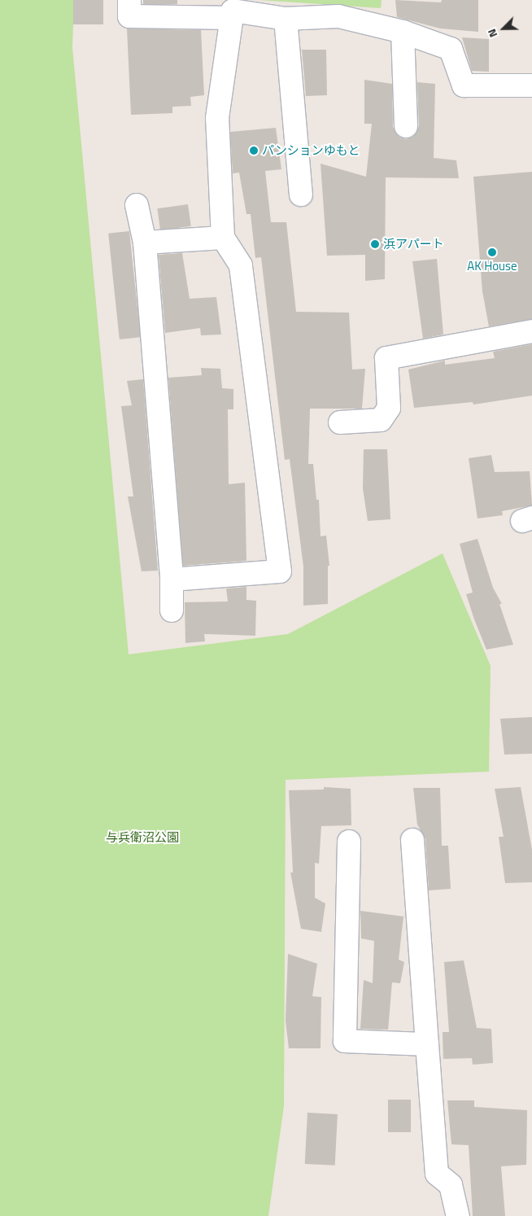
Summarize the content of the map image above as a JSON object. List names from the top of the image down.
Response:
{
  "parks": ["与兵衛沼公園"],
  "places": ["パンションゆもと", "浜アパート", "AK House"],
  "north": "bottom left"
}
